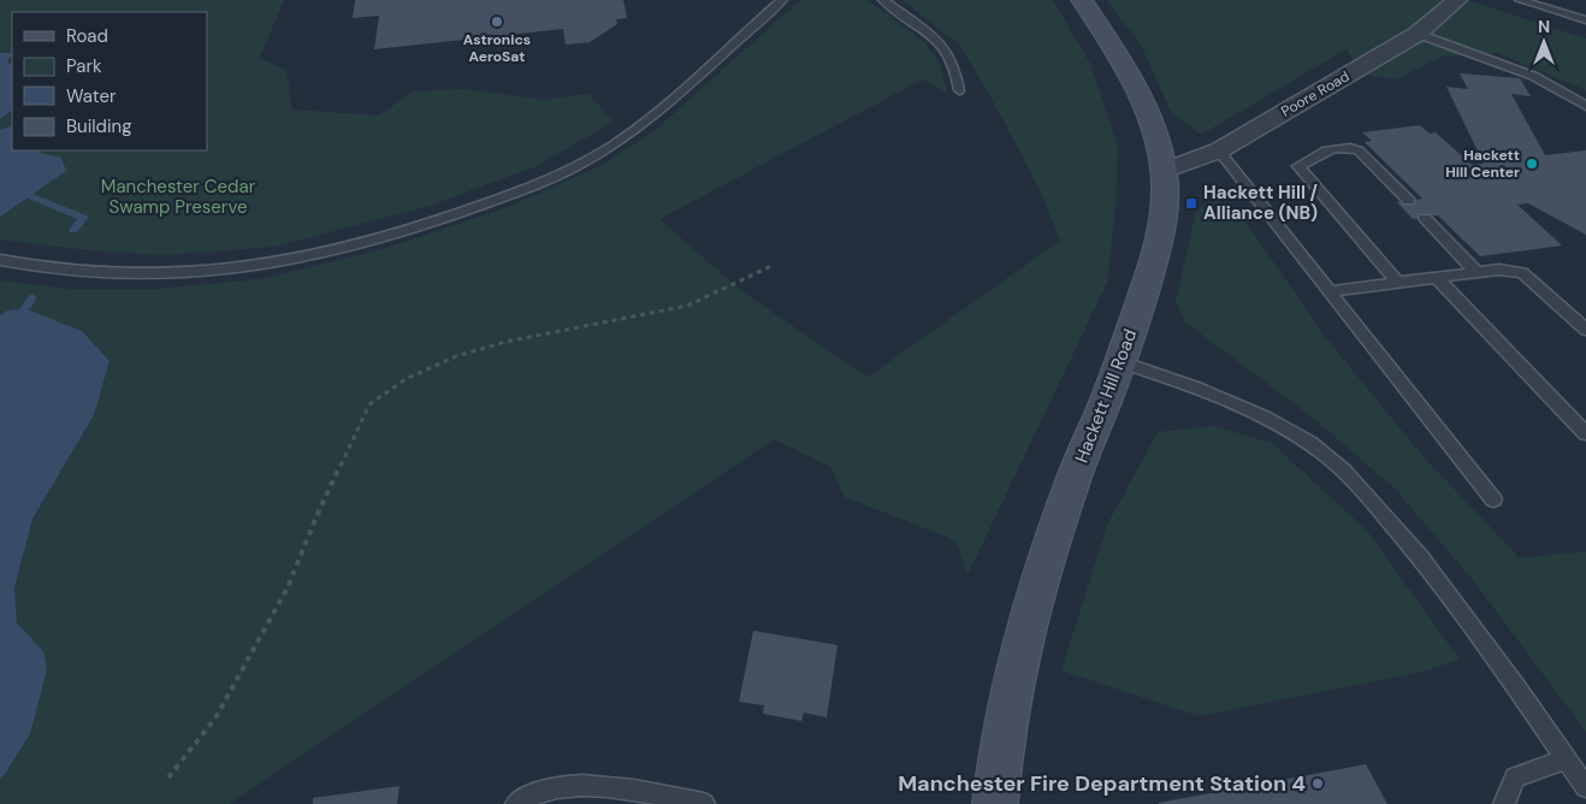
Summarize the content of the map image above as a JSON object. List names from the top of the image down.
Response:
{
  "streets": {
    "street": ["Poore Road", "Hackett Hill Road"]
  },
  "crossings": [
    ["Poore Road", "Hackett Hill Road"]
  ],
  "parks": ["Manchester Cedar Swamp Preserve"],
  "places": {
    "other": ["Astronics AeroSat", "Hackett Hill Center", "Manchester Fire Department Station 4"],
    "transit": ["Hackett Hill / Alliance (NB)"]
  },
  "legend": [
    "Road",
    "Park",
    "Water",
    "Building"
  ],
  "north": "top"
}
